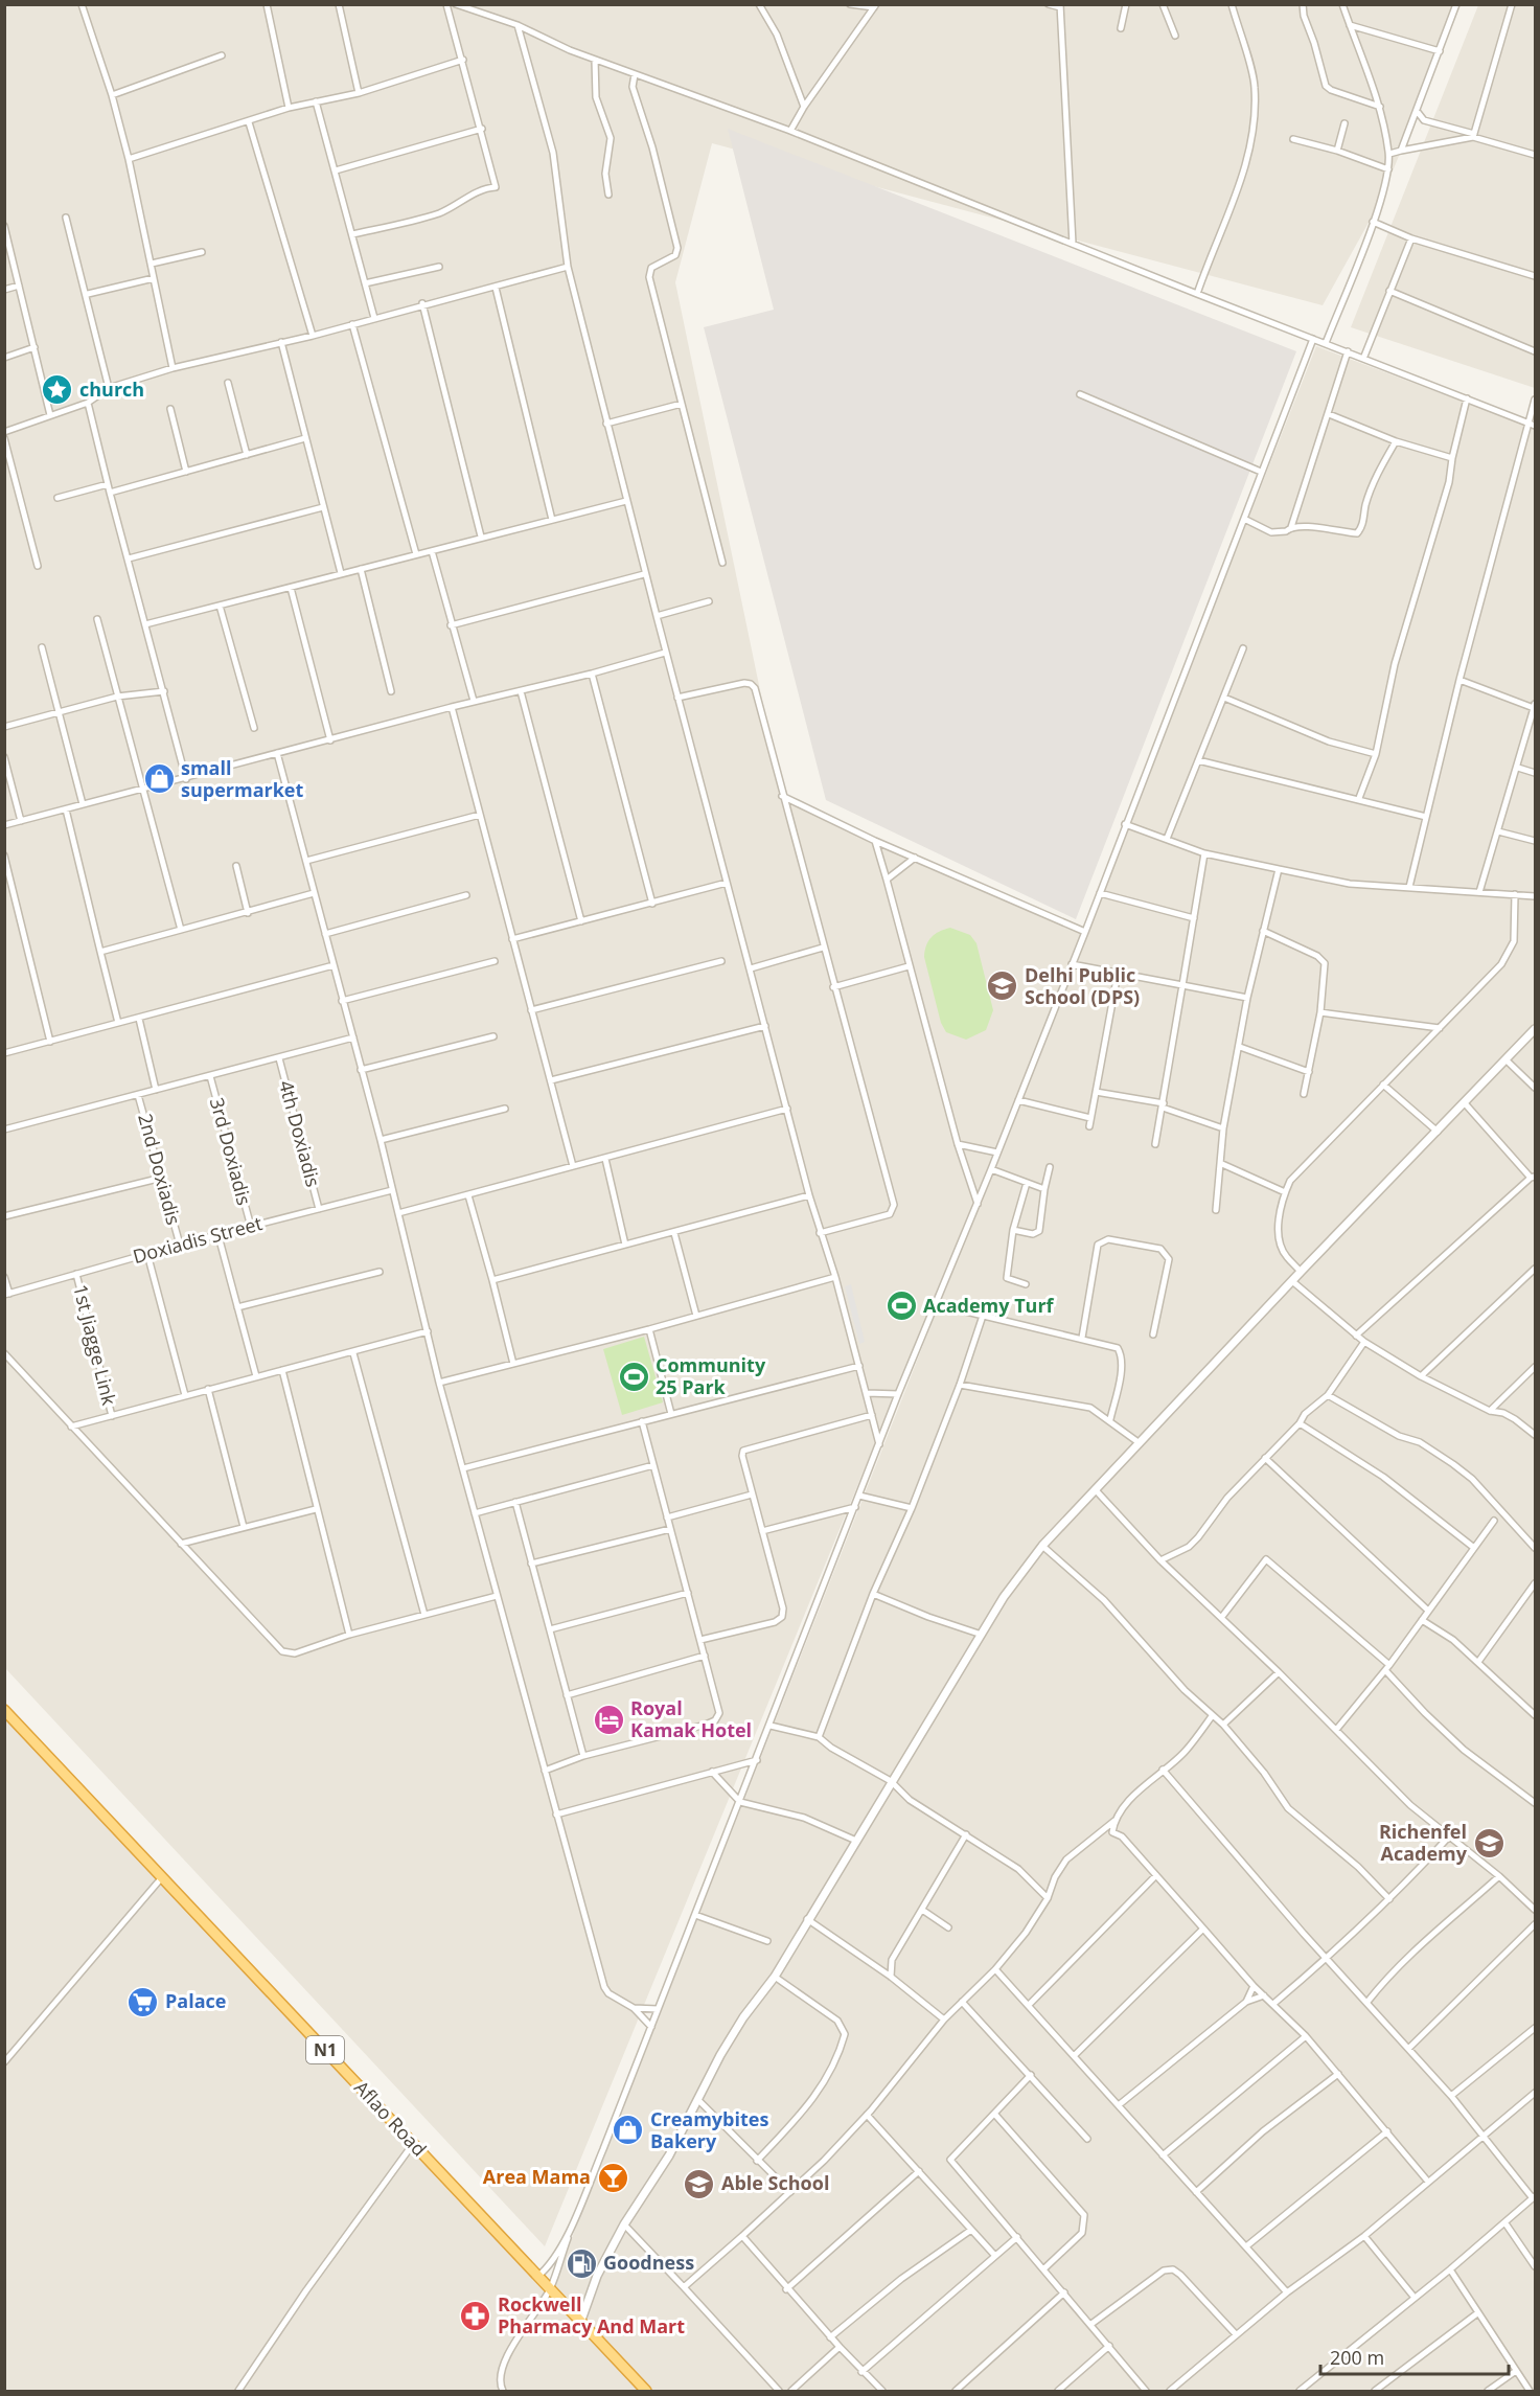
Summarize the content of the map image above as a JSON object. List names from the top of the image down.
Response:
{
  "streets": {
    "highway": ["N1", "Aflao Road"],
    "street": [
      "4th Doxiadis",
      "3rd Doxiadis",
      "2nd Doxiadis",
      "Doxiadis Street",
      "1st Jiagge Link"
    ]
  },
  "crossings": [
    ["4th Doxiadis", "Doxiadis Street"],
    ["3rd Doxiadis", "Doxiadis Street"],
    ["2nd Doxiadis", "Doxiadis Street"],
    ["Doxiadis Street", "1st Jiagge Link"]
  ],
  "places": {
    "place": ["church"],
    "shop": ["small supermarket", "Creamybites Bakery"],
    "school or university": ["Delhi Public School (DPS)", "Richenfel Academy", "Able School"],
    "sports": ["Academy Turf", "Community 25 Park"],
    "hotel": ["Royal Kamak Hotel"],
    "supermarket": ["Palace"],
    "bar": ["Area Mama"],
    "fuel station": ["Goodness"],
    "pharmacy": ["Rockwell Pharmacy And Mart"]
  },
  "scale_bar": "200 m"
}
